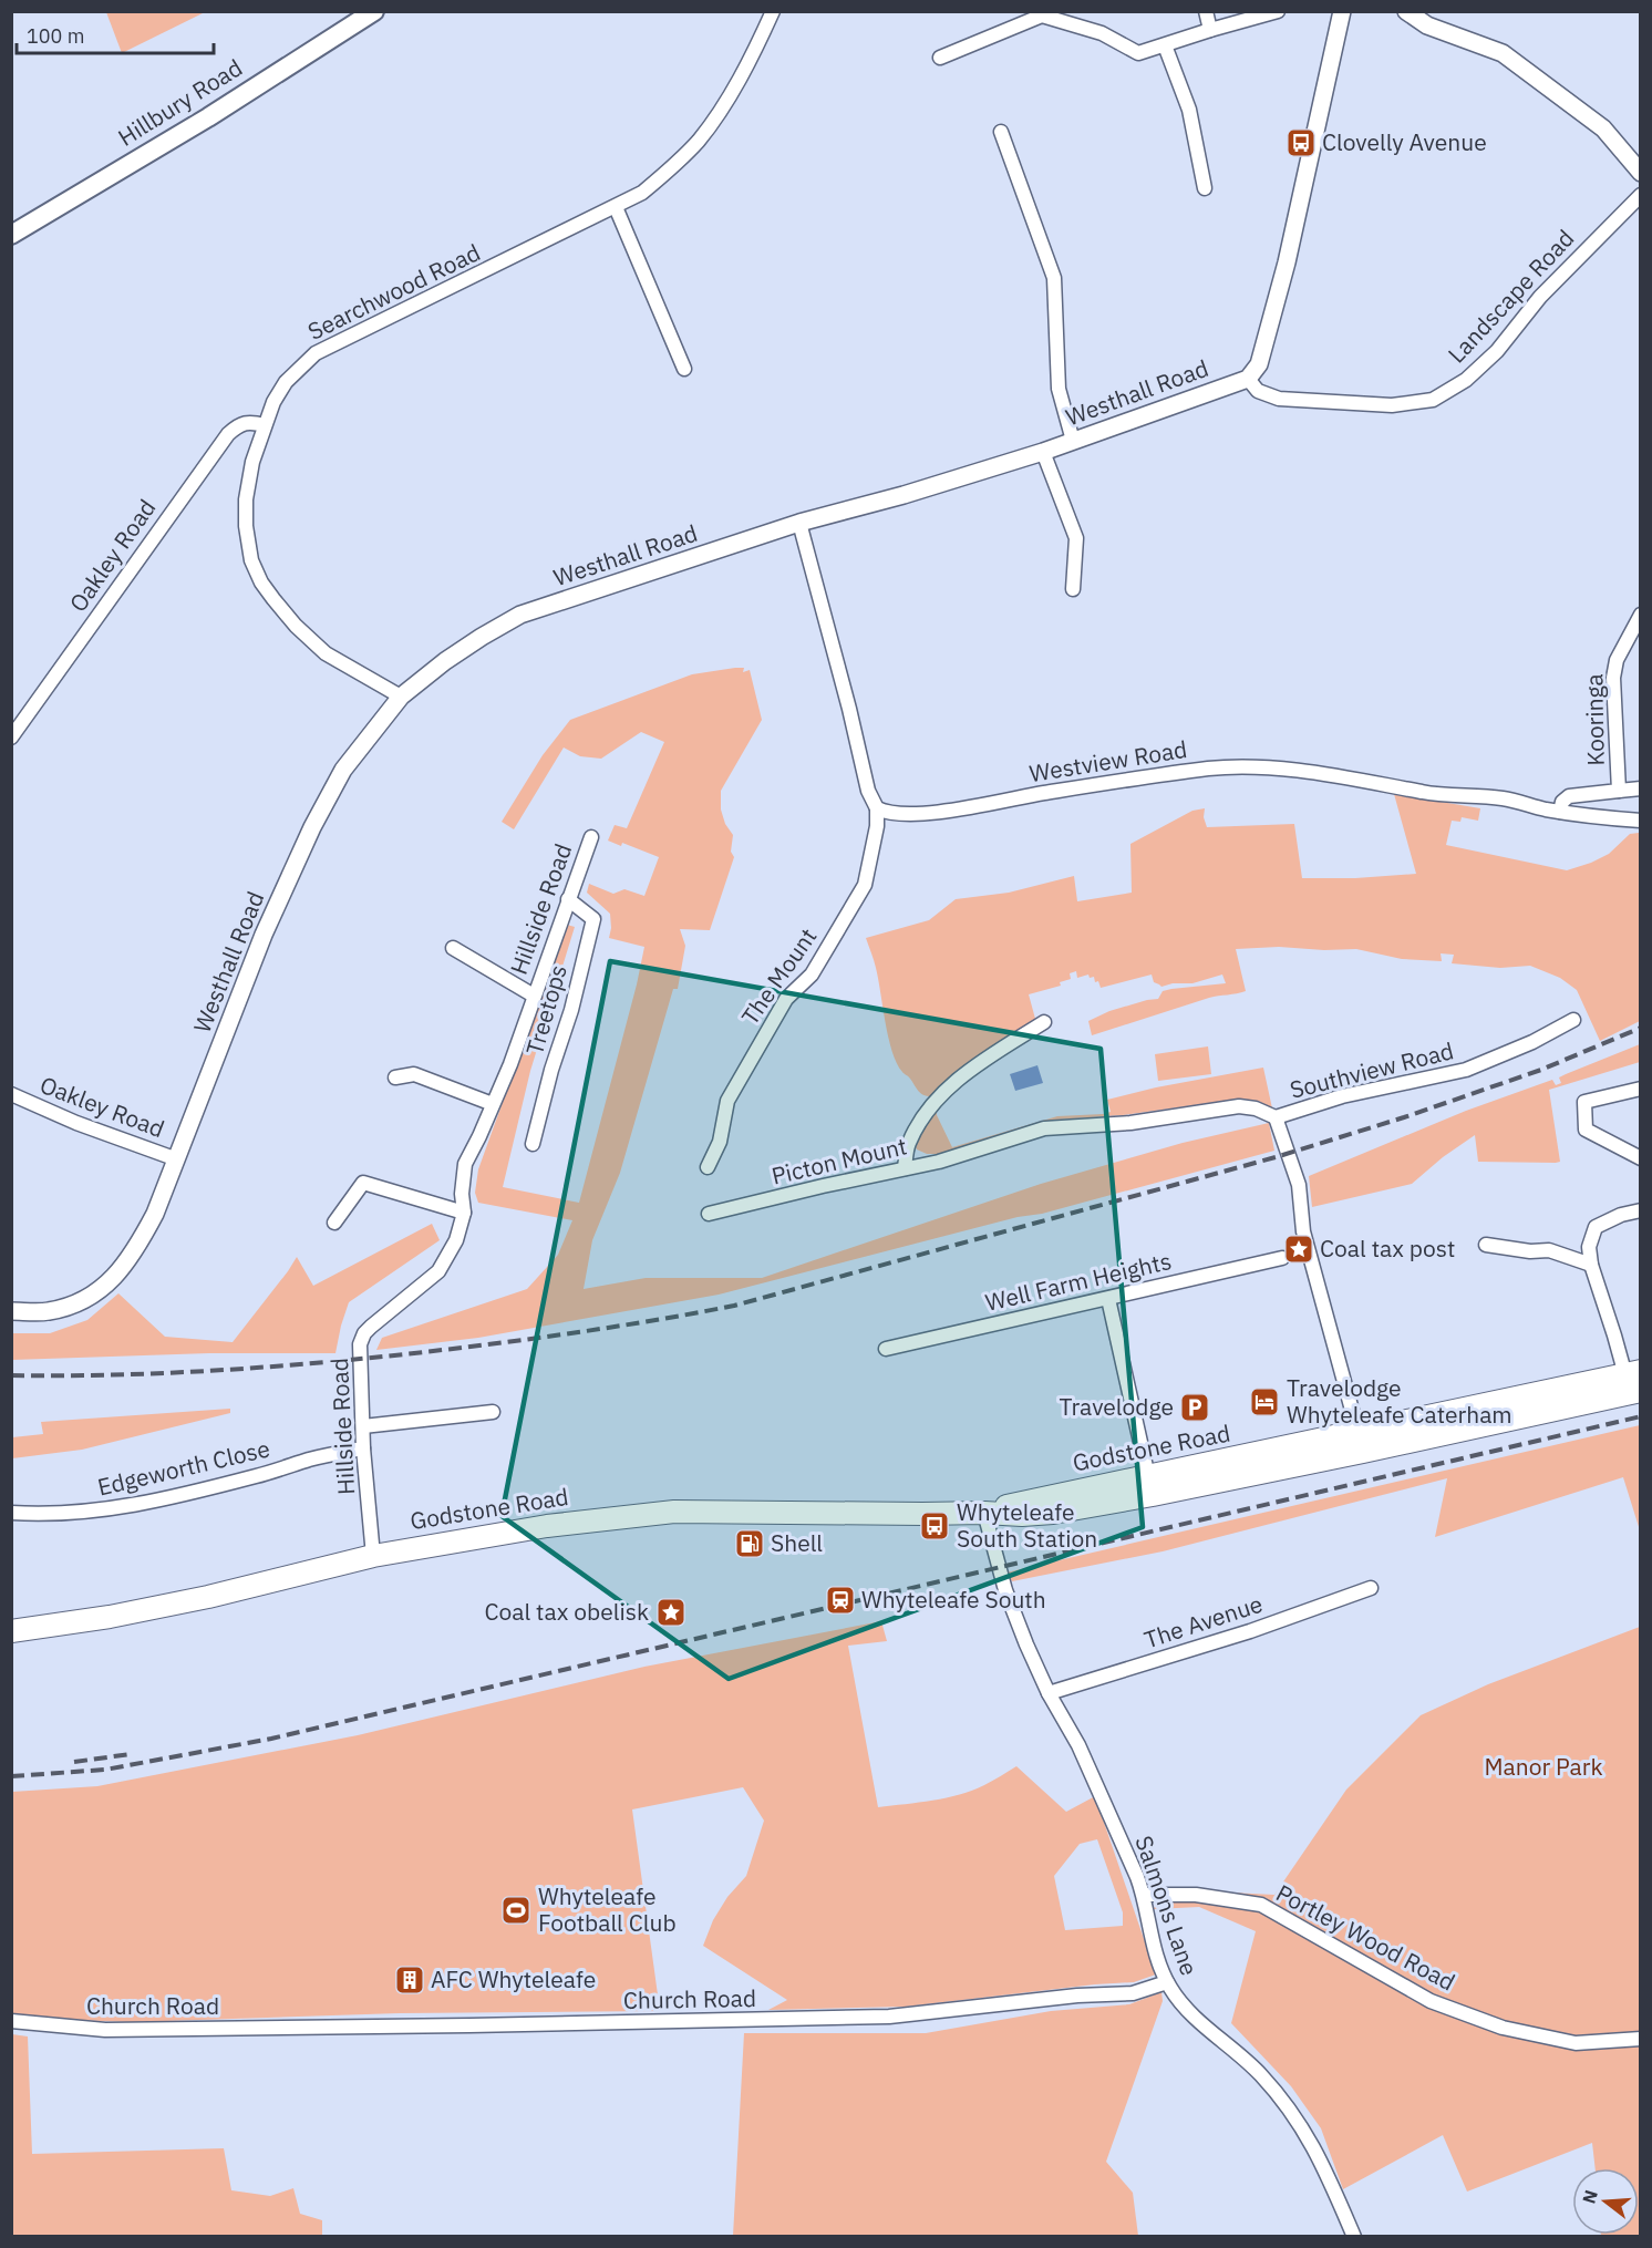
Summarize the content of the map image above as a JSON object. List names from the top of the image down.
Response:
{
  "streets": {
    "highway": ["Godstone Road"],
    "main road": ["Hillbury Road"],
    "street": [
      "Searchwood Road",
      "Landscape Road",
      "Westhall Road",
      "Oakley Road",
      "Kooringa",
      "Westview Road",
      "Hillside Road",
      "The Mount",
      "Treetops",
      "Southview Road",
      "Picton Mount",
      "Well Farm Heights",
      "Edgeworth Close",
      "The Avenue",
      "Salmons Lane",
      "Portley Wood Road",
      "Church Road"
    ]
  },
  "crossings": [
    ["Searchwood Road", "Westhall Road"],
    ["Searchwood Road", "Oakley Road"],
    ["Landscape Road", "Westhall Road"],
    ["Westhall Road", "Oakley Road"],
    ["Kooringa", "Westview Road"],
    ["Westview Road", "The Mount"],
    ["Hillside Road", "Treetops"],
    ["Hillside Road", "Godstone Road"],
    ["Hillside Road", "Edgeworth Close"],
    ["Southview Road", "Picton Mount"],
    ["Godstone Road", "Salmons Lane"],
    ["The Avenue", "Salmons Lane"],
    ["Salmons Lane", "Portley Wood Road"],
    ["Salmons Lane", "Church Road"]
  ],
  "parks": ["Manor Park"],
  "places": {
    "bus stop": ["Clovelly Avenue", "Whyteleafe South Station"],
    "place": ["Coal tax post", "Coal tax obelisk"],
    "hotel": ["Travelodge Whyteleafe Caterham"],
    "parking": ["Travelodge"],
    "fuel station": ["Shell"],
    "station": ["Whyteleafe South"],
    "sports": ["Whyteleafe Football Club"],
    "building": ["AFC Whyteleafe"]
  },
  "scale_bar": "100 m",
  "north": "left"
}
